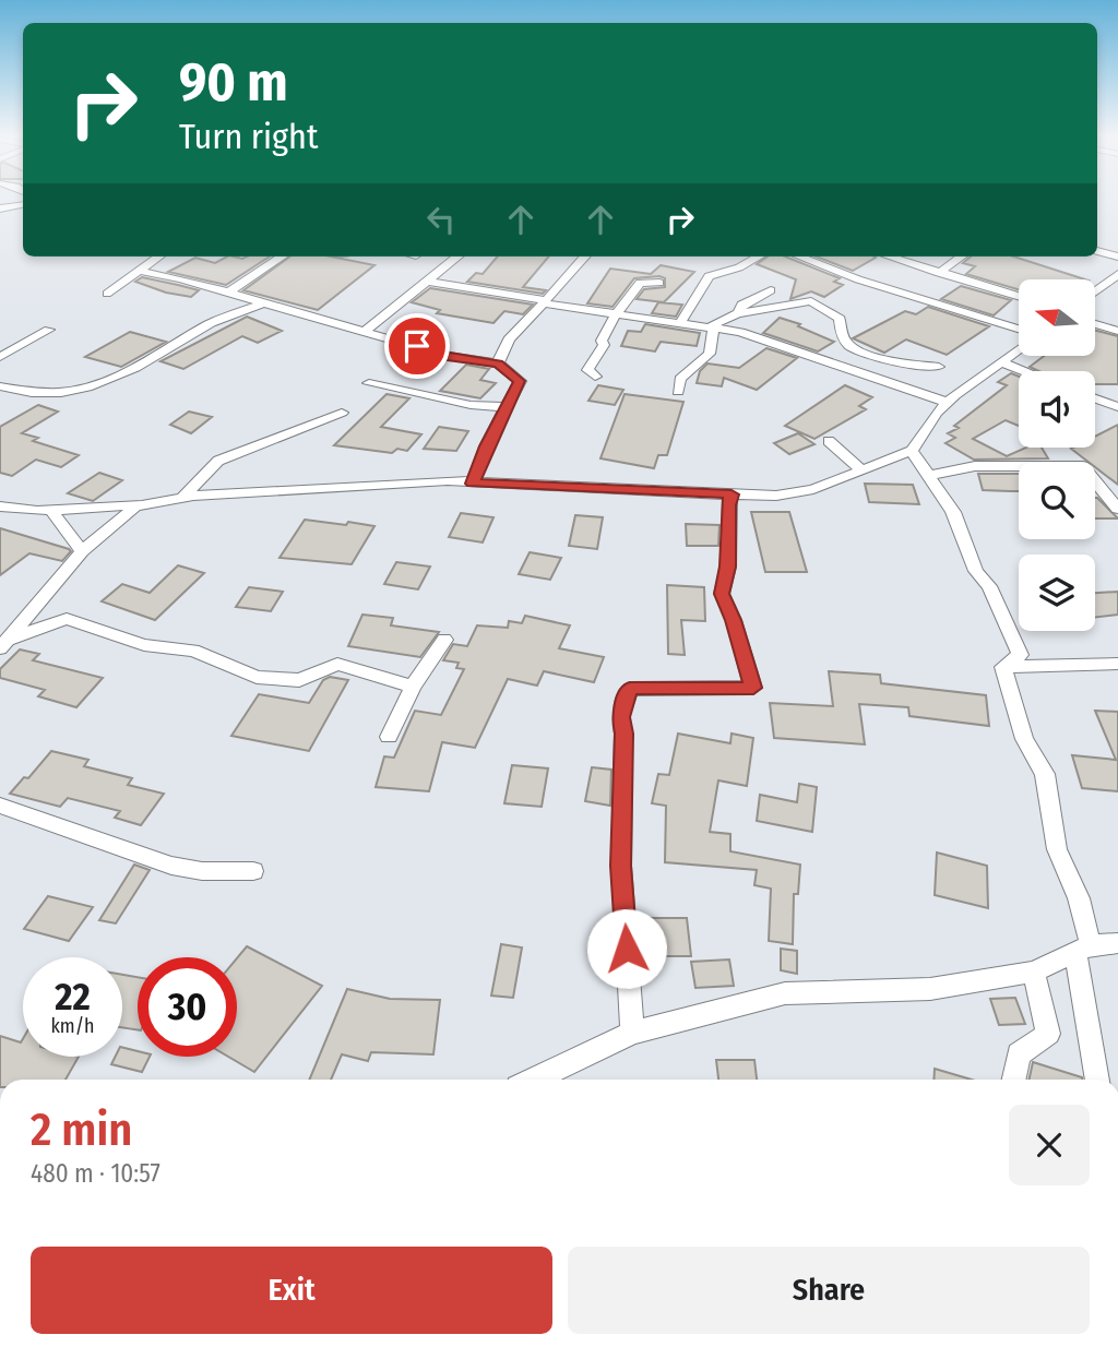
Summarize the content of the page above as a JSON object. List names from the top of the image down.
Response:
{
  "north": "left",
  "page": {
    "turn": ["90 m", "Turn right"],
    "speed": "22 km/h",
    "limit": "30",
    "heading": ["2 min", "480 m · 10:57"],
    "buttons": ["Exit", "Share"]
  }
}
